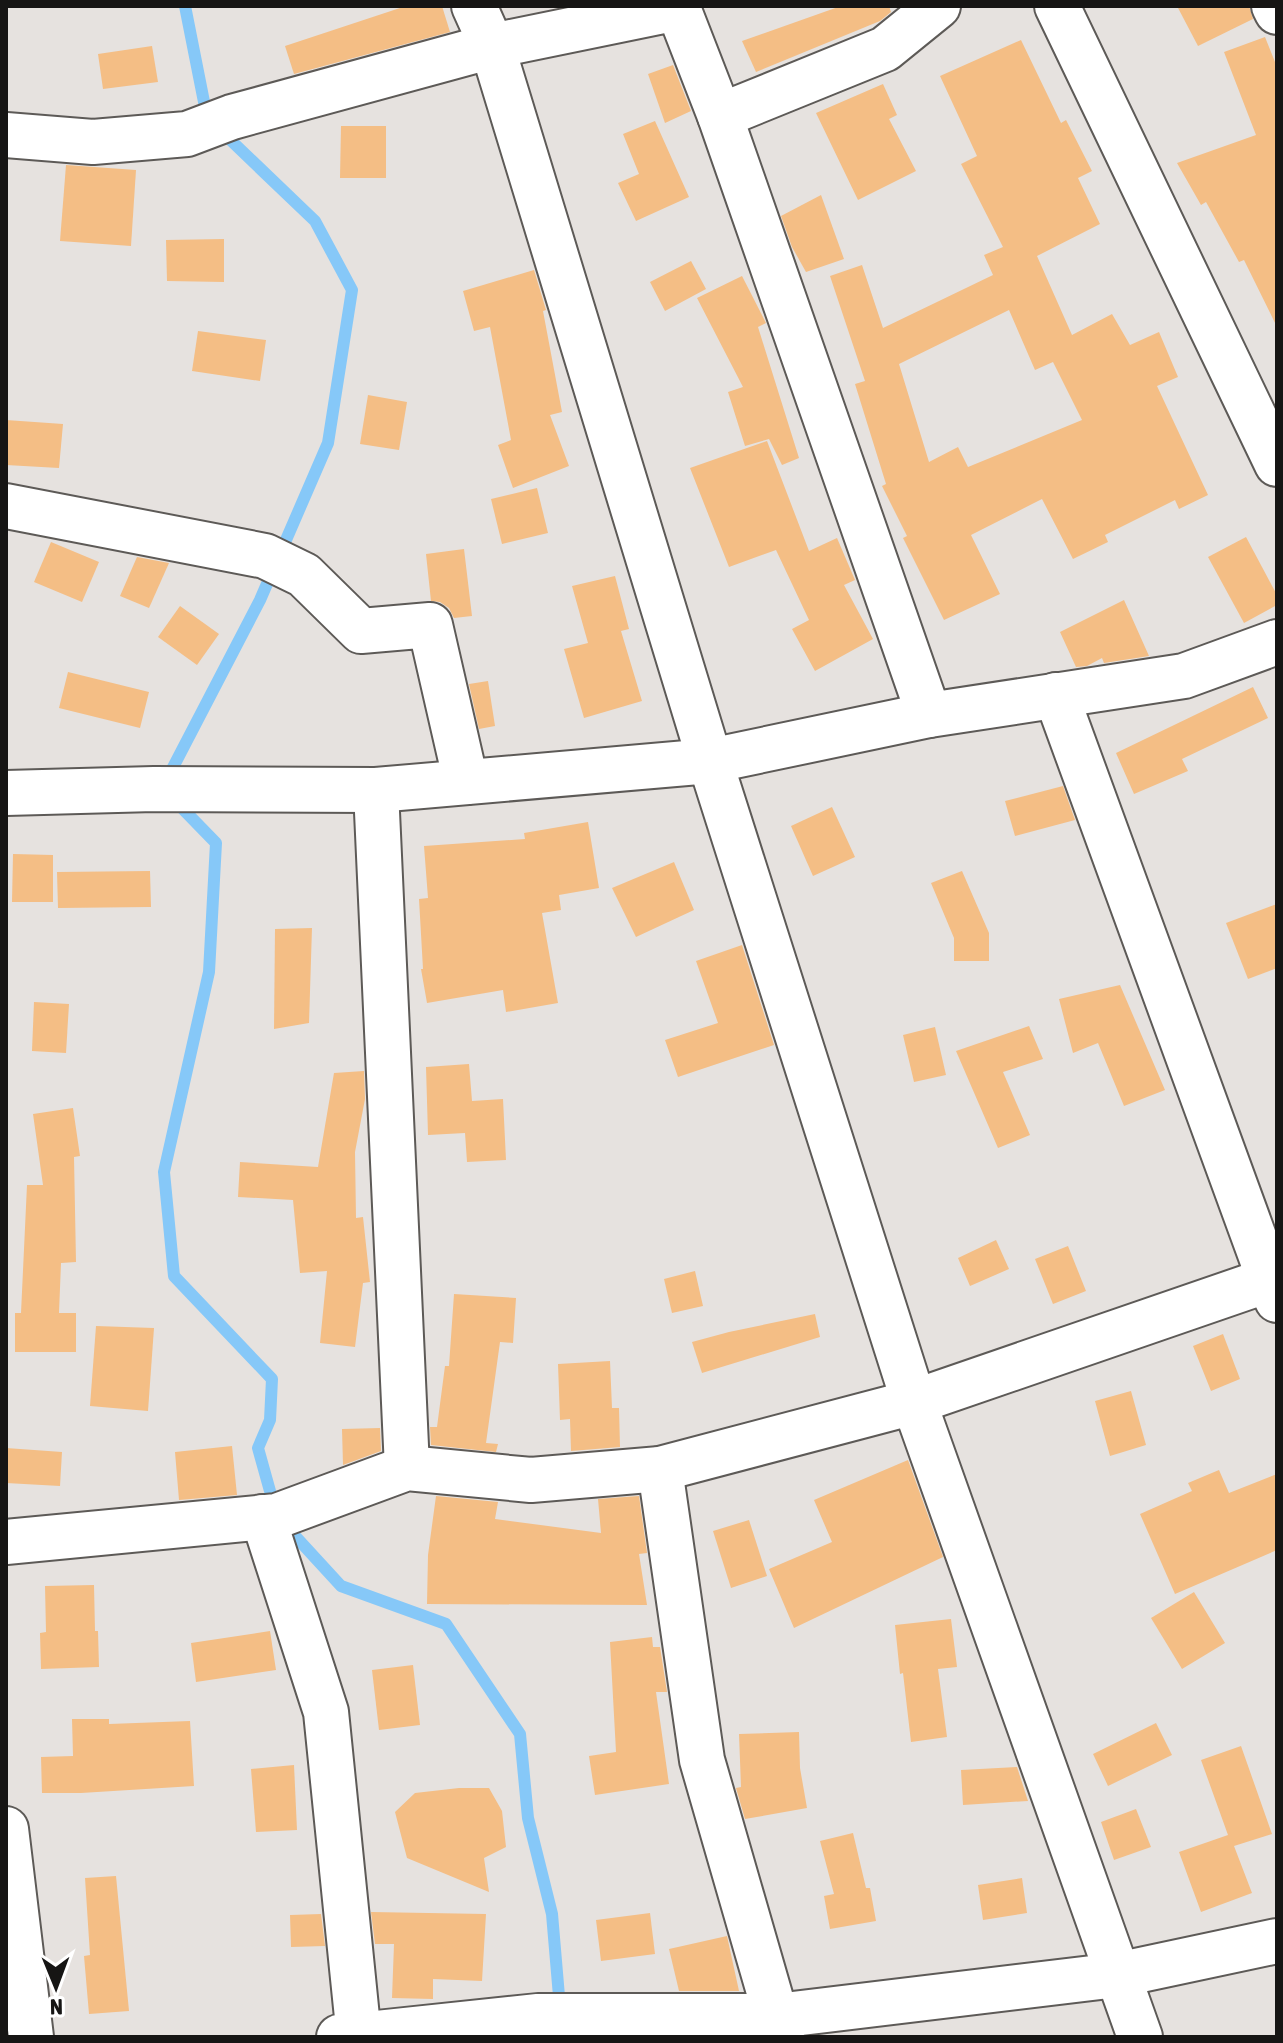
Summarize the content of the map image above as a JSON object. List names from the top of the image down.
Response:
{
  "north": "bottom"
}
